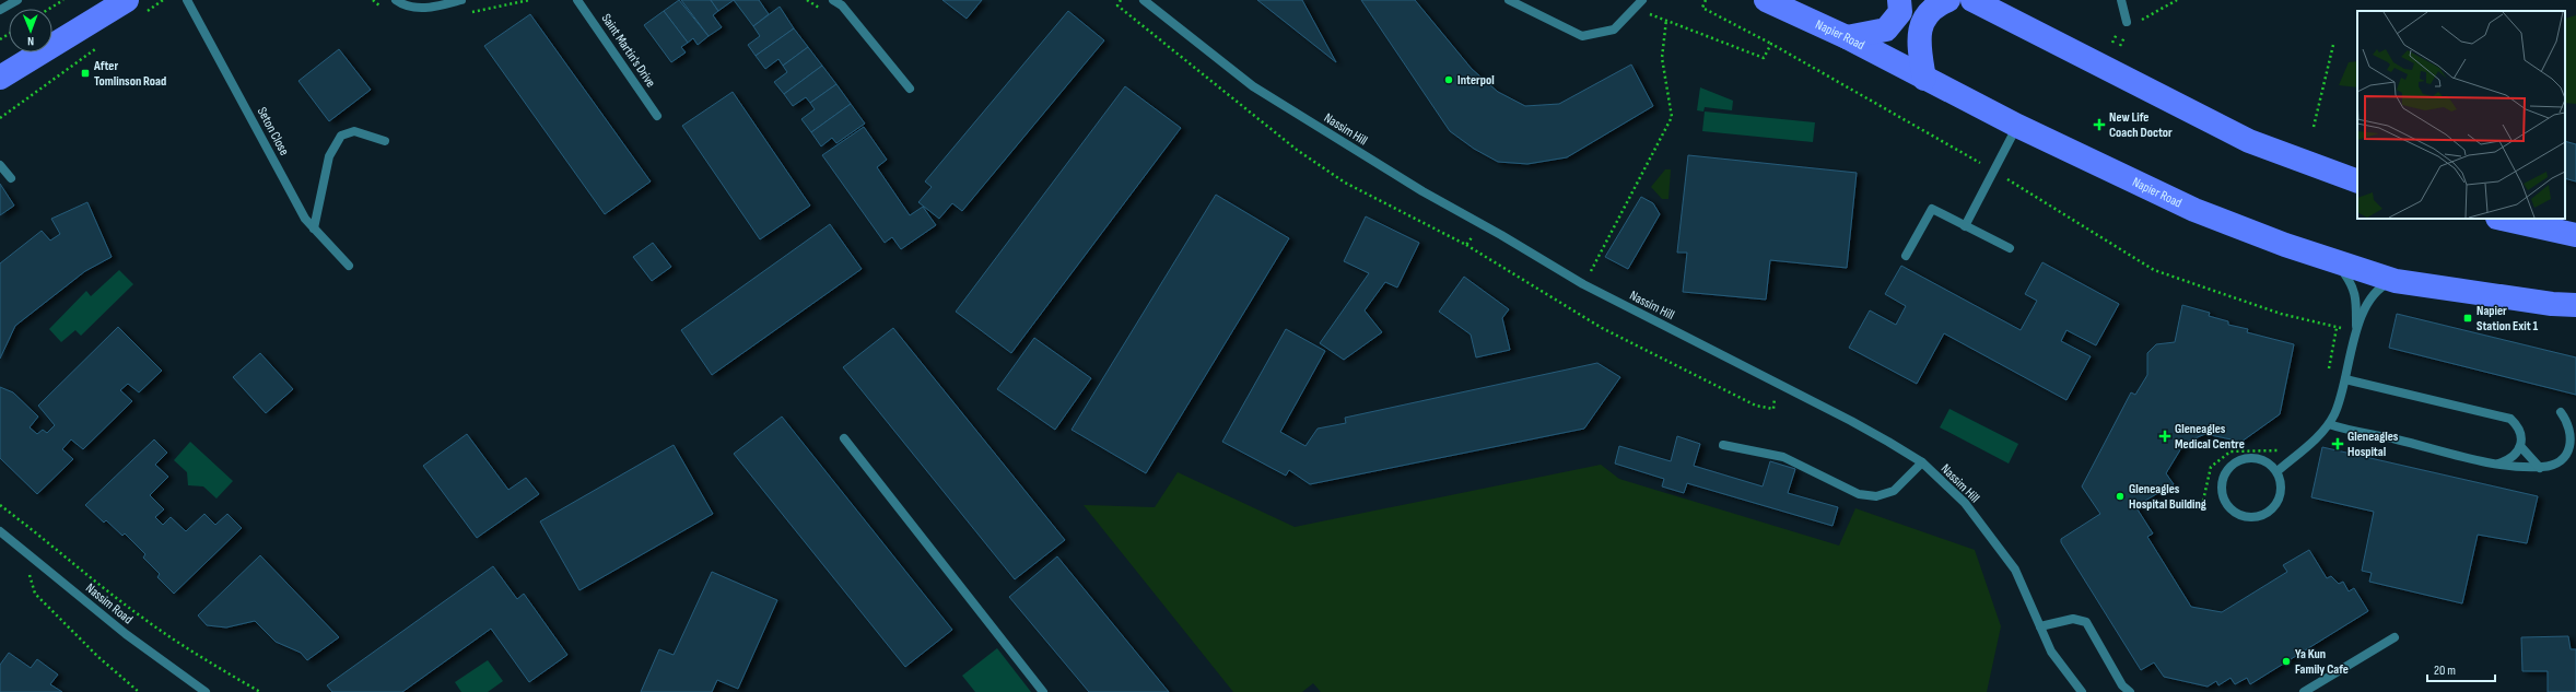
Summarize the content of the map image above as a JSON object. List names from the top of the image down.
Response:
{
  "streets": {
    "main road": ["Napier Road"],
    "street": [
      "Saint Martin's Drive",
      "Nassim Hill",
      "Seton Close",
      "Nassim Road"
    ]
  },
  "places": {
    "transit": ["After Tomlinson Road", "Napier Station Exit 1"],
    "other": ["Interpol", "Gleneagles Hospital Building", "Ya Kun Family Cafe"],
    "health": ["New Life Coach Doctor", "Gleneagles Medical Centre", "Gleneagles Hospital"]
  },
  "scale_bar": "20 m",
  "north": "bottom"
}
